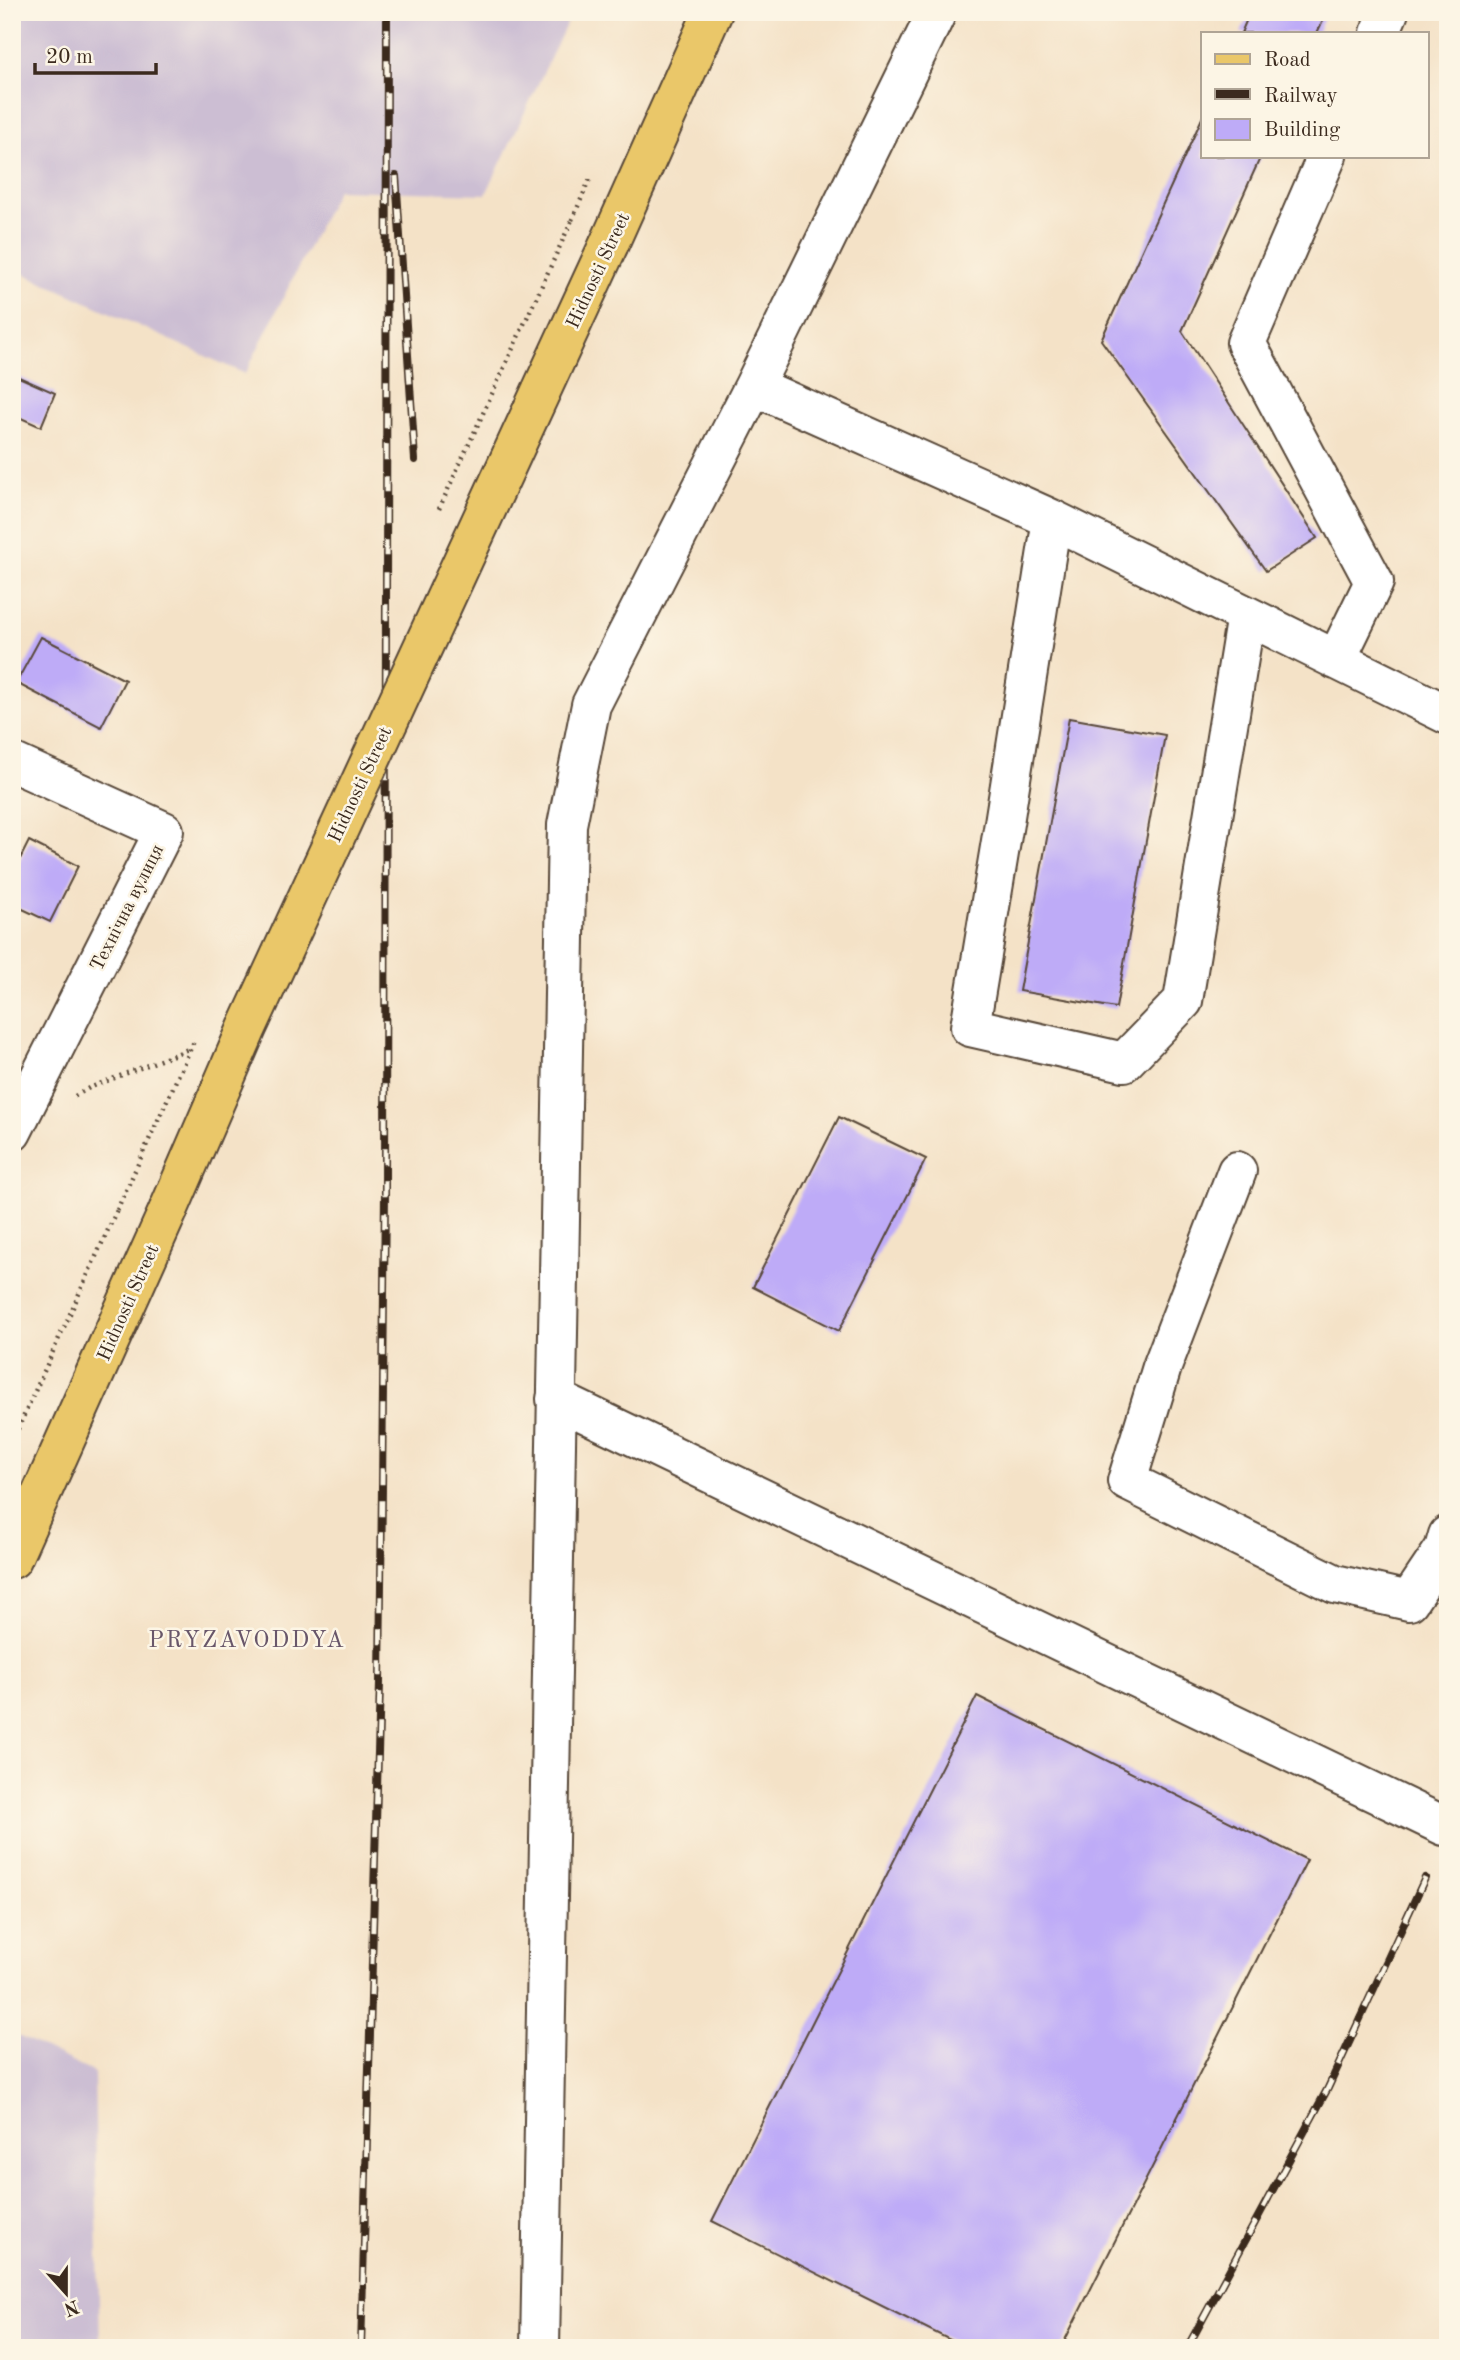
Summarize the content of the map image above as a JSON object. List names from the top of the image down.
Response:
{
  "streets": {
    "main road": ["Hidnosti Street"],
    "street": ["Технічна вулиця"]
  },
  "districts": ["PRYZAVODDYA"],
  "legend": ["Road", "Railway", "Building"],
  "scale_bar": "20 m",
  "north": "bottom"
}
